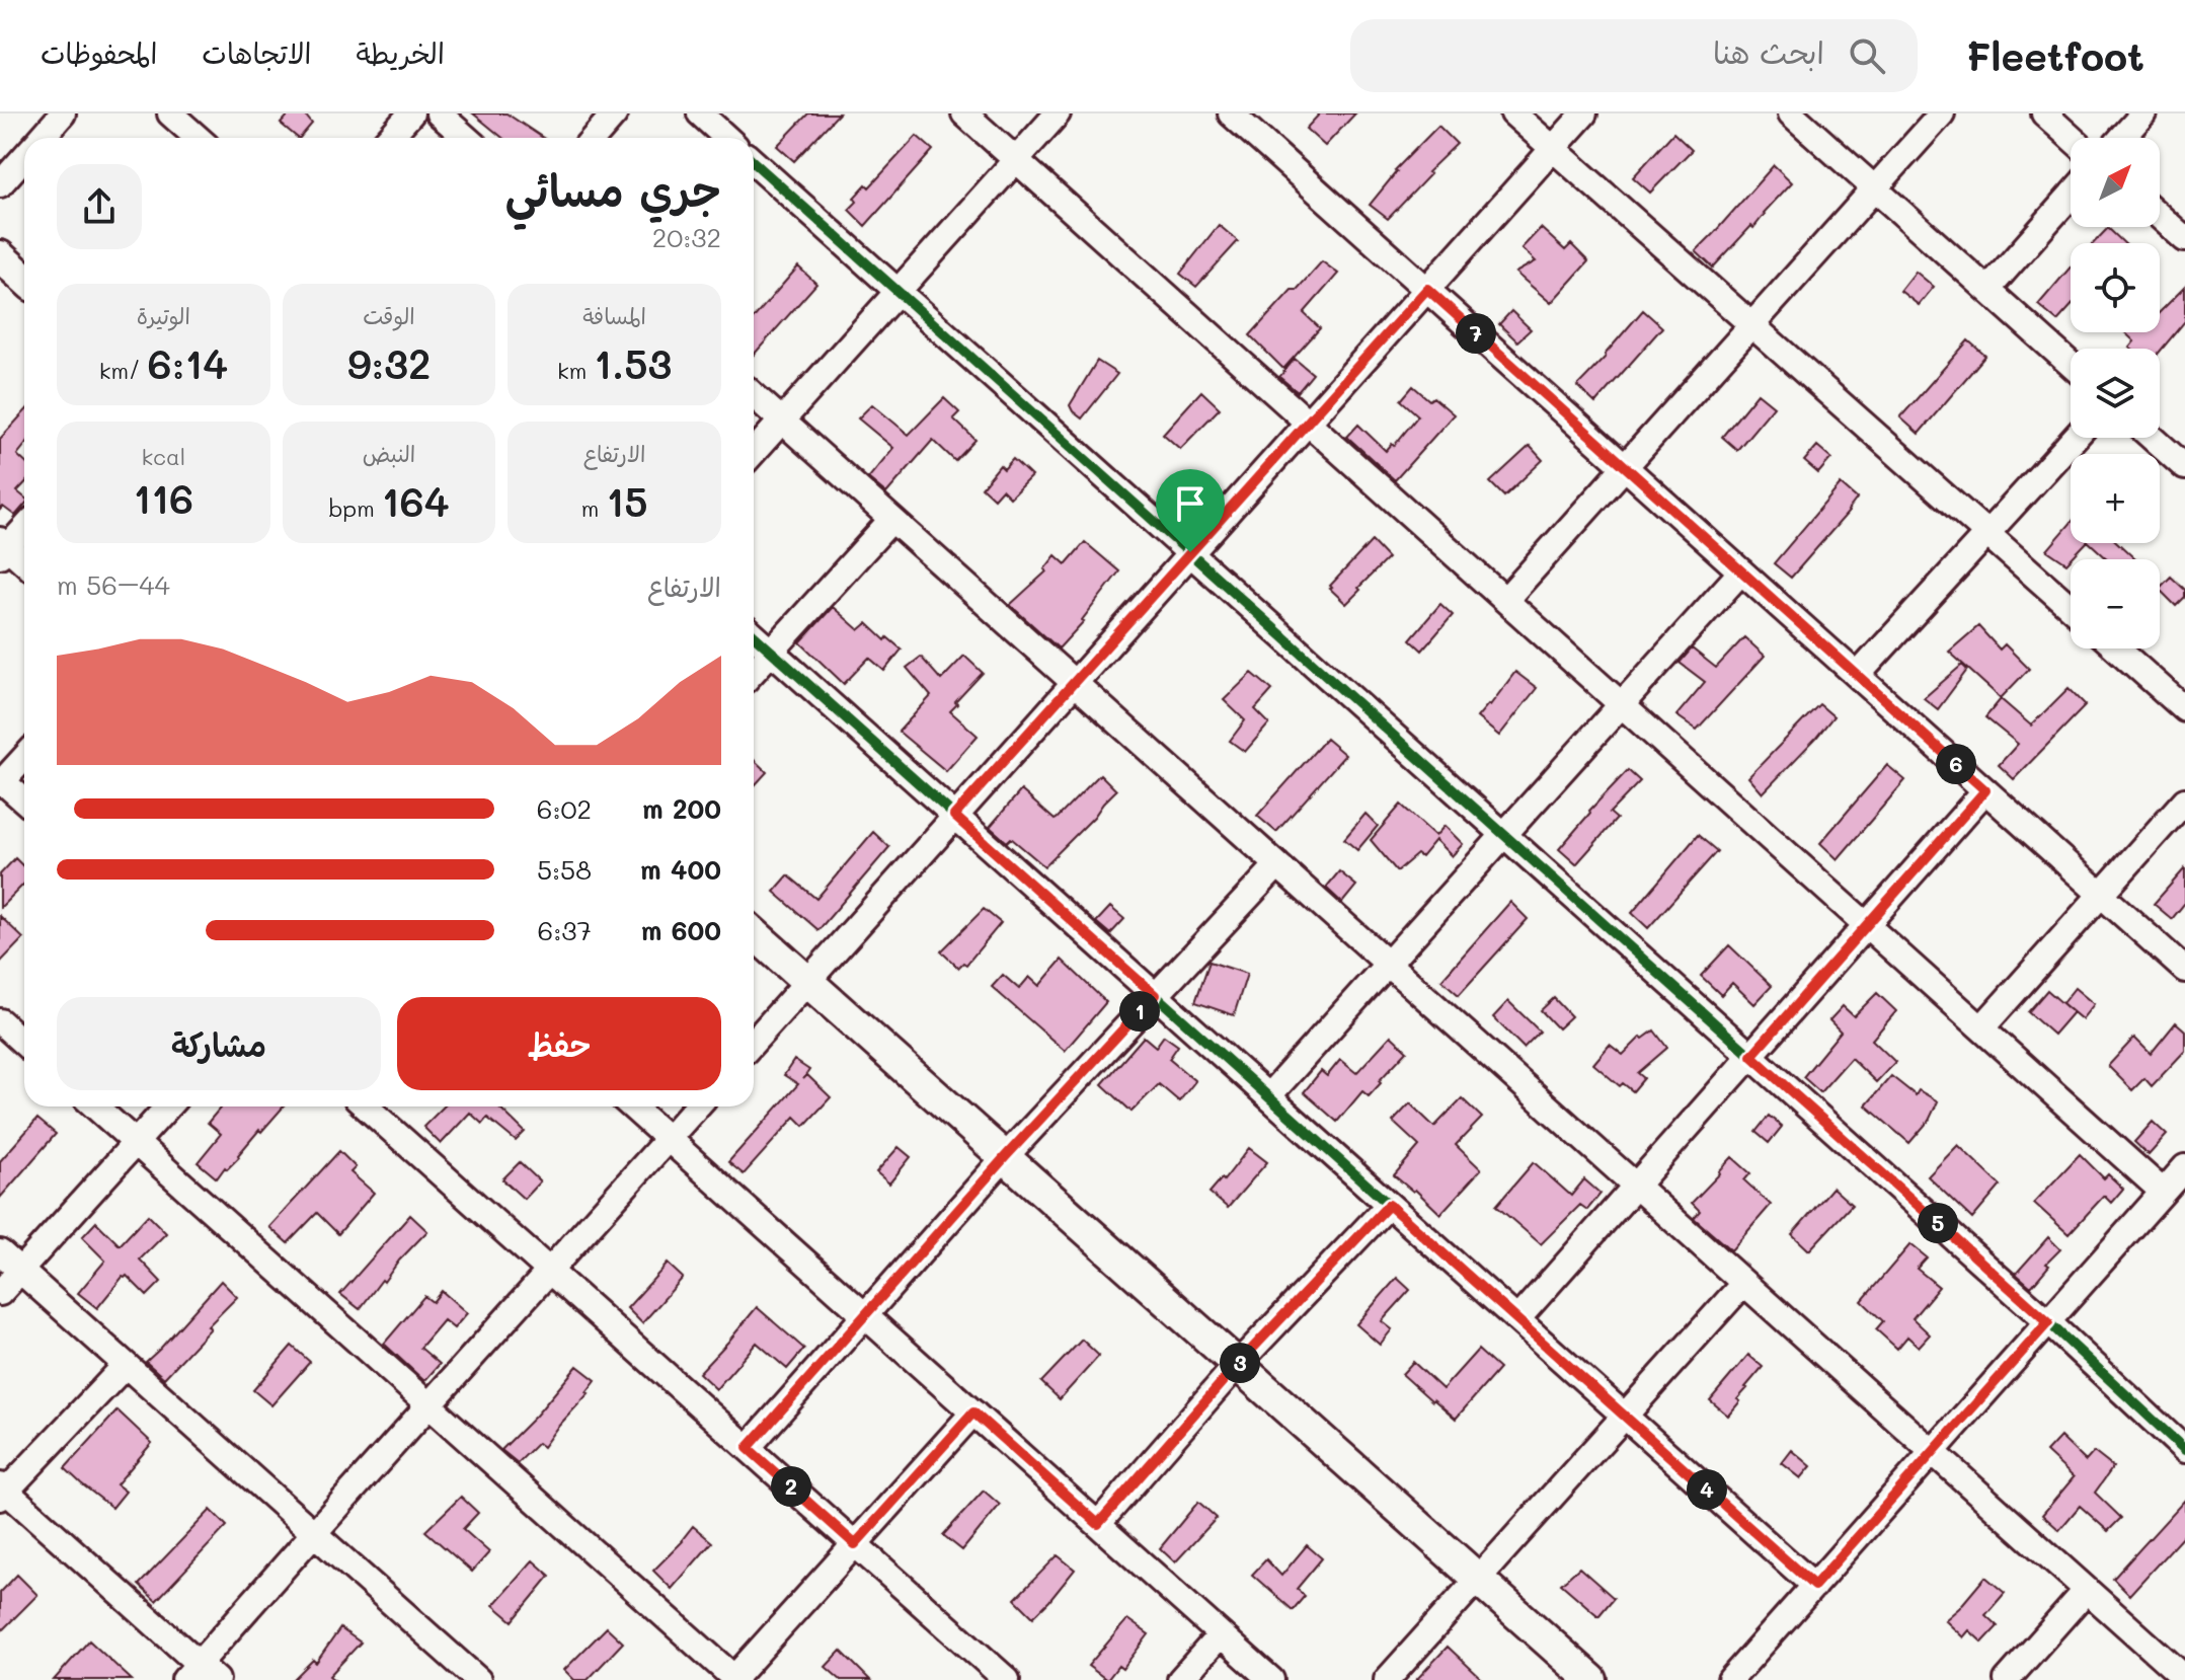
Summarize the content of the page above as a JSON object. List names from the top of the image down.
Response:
{
  "north": "top right",
  "page": {
    "header": "Fleetfoot",
    "search": "ابحث هنا",
    "nav": ["الخريطة", "الاتجاهات", "المحفوظات"],
    "map_buttons": ["+", "−"],
    "heading": ["جري مسائي", "20:32"],
    "stats": [
      ["المسافة", "1.53 km"],
      ["الوقت", "9:32"],
      ["الوتيرة", "6:14 /km"],
      ["الارتفاع", "15 m"],
      ["النبض", "164 bpm"],
      ["kcal", "116"]
    ],
    "pins": [
      "7",
      "6",
      "1",
      "5",
      "3",
      "2",
      "4"
    ],
    "chart": ["الارتفاع", "44–56 m"],
    "list": [
      {
        "name": "200 m",
        "note": "6:02"
      },
      {
        "name": "400 m",
        "note": "5:58"
      },
      {
        "name": "600 m",
        "note": "6:37"
      }
    ],
    "buttons": ["حفظ", "مشاركة"]
  }
}
